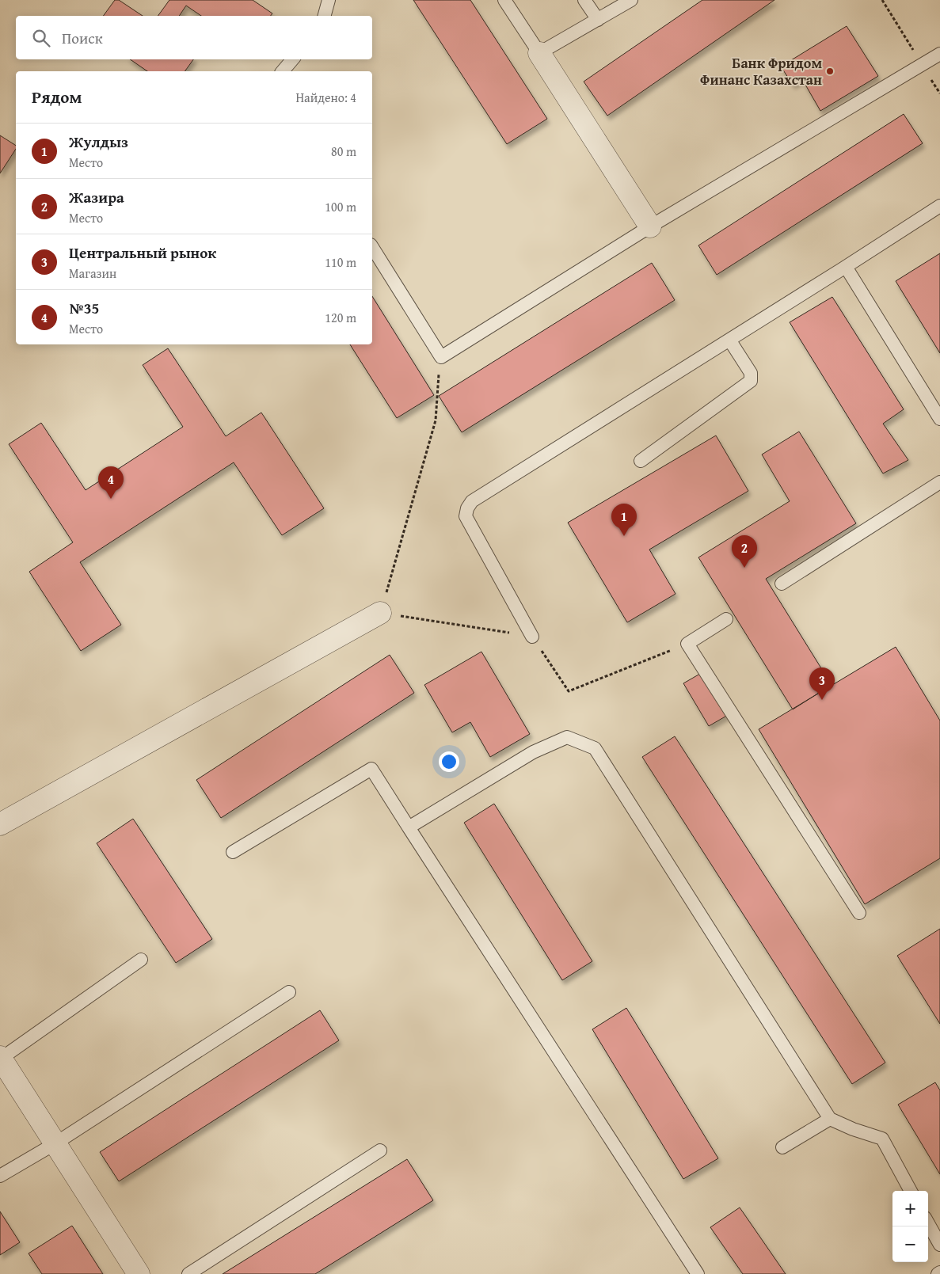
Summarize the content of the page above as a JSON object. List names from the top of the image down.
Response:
{
  "places": ["Банк Фридом Финанс Казахстан"],
  "page": {
    "search": "Поиск",
    "heading": ["Рядом", "Найдено: 4"],
    "list": [
      {
        "mark": "1",
        "name": "Жулдыз",
        "note": "Место",
        "value": "80 m"
      },
      {
        "mark": "2",
        "name": "Жазира",
        "note": "Место",
        "value": "100 m"
      },
      {
        "mark": "3",
        "name": "Центральный рынок",
        "note": "Магазин",
        "value": "110 m"
      },
      {
        "mark": "4",
        "name": "№35",
        "note": "Место",
        "value": "120 m"
      }
    ],
    "pins": [
      "4",
      "1",
      "2",
      "3"
    ],
    "map_buttons": ["+", "−"]
  }
}
